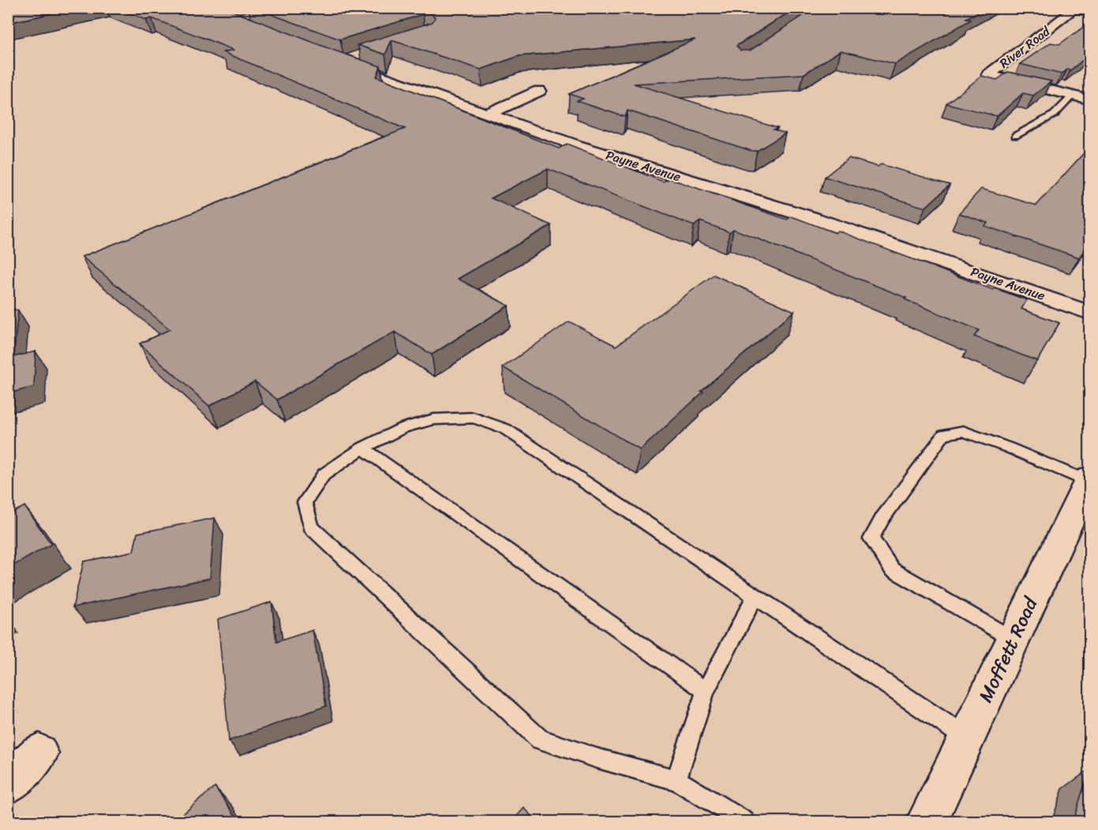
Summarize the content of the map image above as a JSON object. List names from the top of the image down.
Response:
{
  "streets": {
    "street": ["River Road", "Payne Avenue", "Moffett Road"]
  }
}
